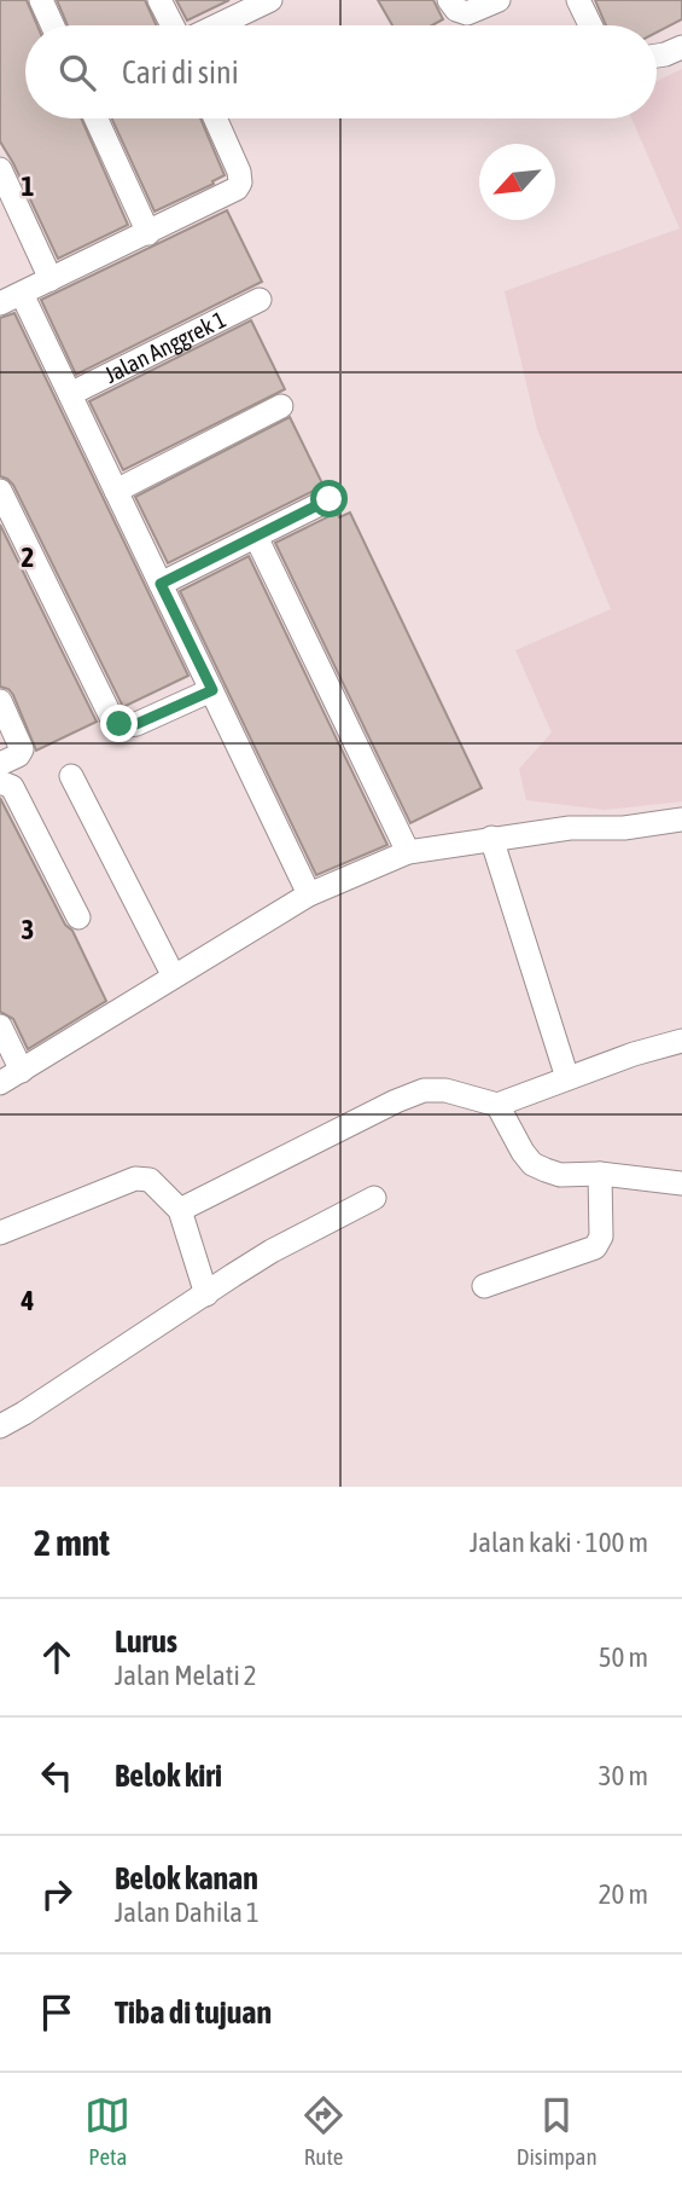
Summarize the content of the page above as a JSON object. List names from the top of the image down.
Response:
{
  "streets": {
    "street": ["Jalan Anggrek 1"]
  },
  "north": "bottom left",
  "page": {
    "search": "Cari di sini",
    "heading": ["2 mnt", "Jalan kaki · 100 m"],
    "list": [
      ["Lurus", "Jalan Melati 2", "50 m"],
      ["Belok kiri", "30 m"],
      ["Belok kanan", "Jalan Dahila 1", "20 m"],
      "Tiba di tujuan"
    ],
    "nav": ["Peta", "Rute", "Disimpan"]
  },
  "grid": {
    "rows": [
      "1",
      "2",
      "3",
      "4"
    ]
  }
}
